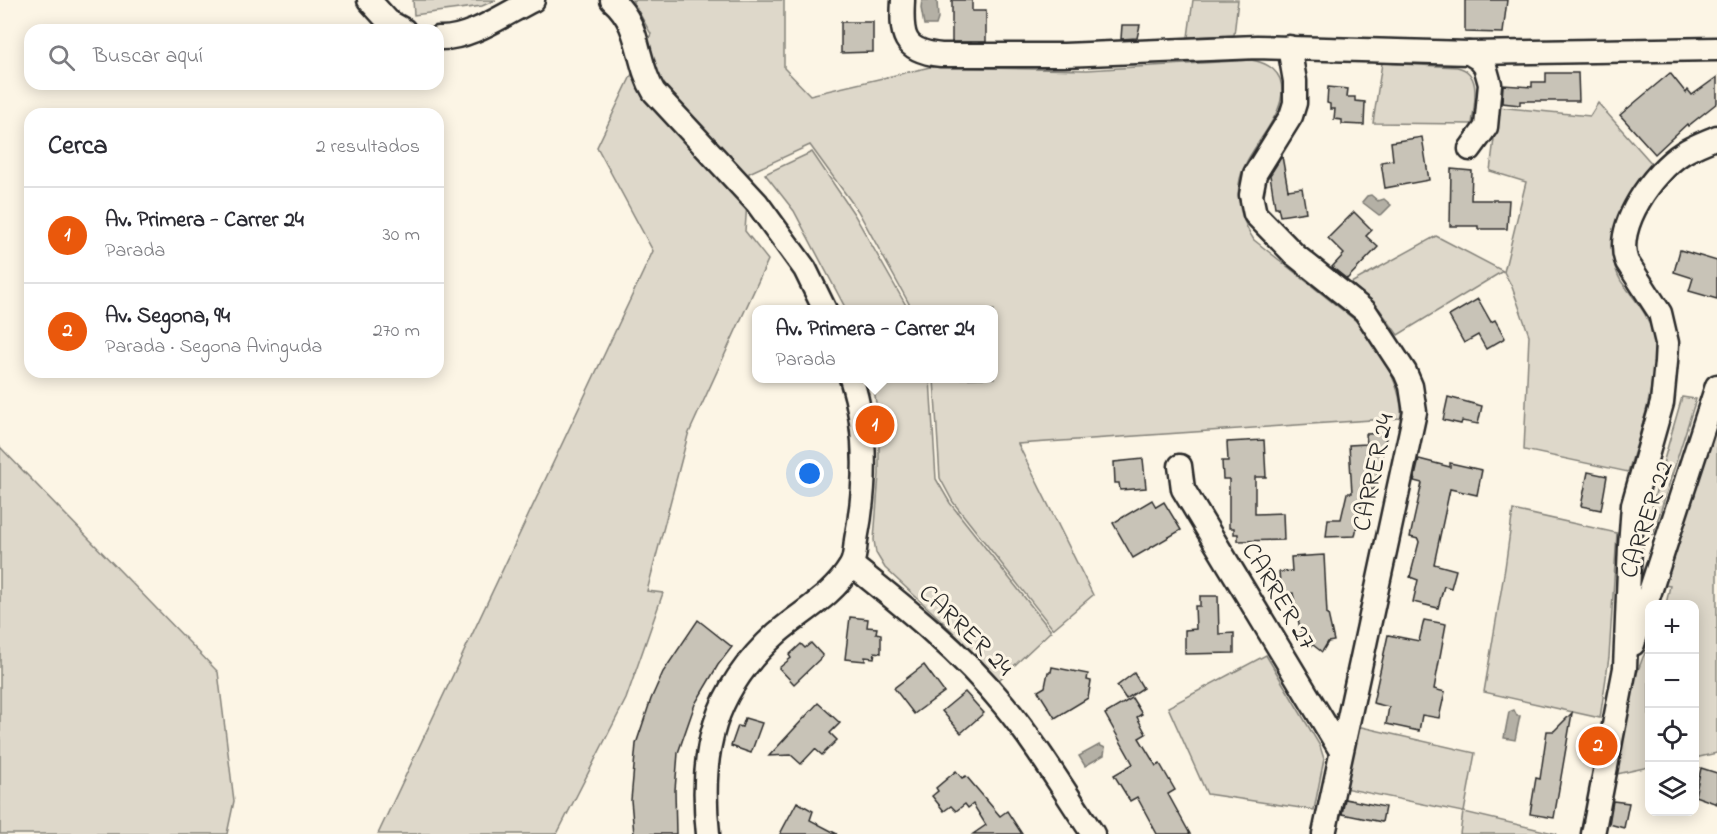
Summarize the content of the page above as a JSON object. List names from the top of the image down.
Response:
{
  "streets": {
    "street": ["CARRER 24", "CARRER 22", "CARRER 27"]
  },
  "crossings": [
    ["CARRER 24", "CARRER 27"]
  ],
  "page": {
    "search": "Buscar aquí",
    "heading": ["Cerca", "2 resultados"],
    "list": [
      {
        "mark": "1",
        "name": "Av. Primera - Carrer 24",
        "note": "Parada",
        "value": "30 m"
      },
      {
        "mark": "2",
        "name": "Av. Segona, 94",
        "note": "Parada · Segona Avinguda",
        "value": "270 m"
      }
    ],
    "popup": ["Av. Primera - Carrer 24", "Parada"],
    "pins": ["1", "2"],
    "map_buttons": ["+", "−"]
  }
}
